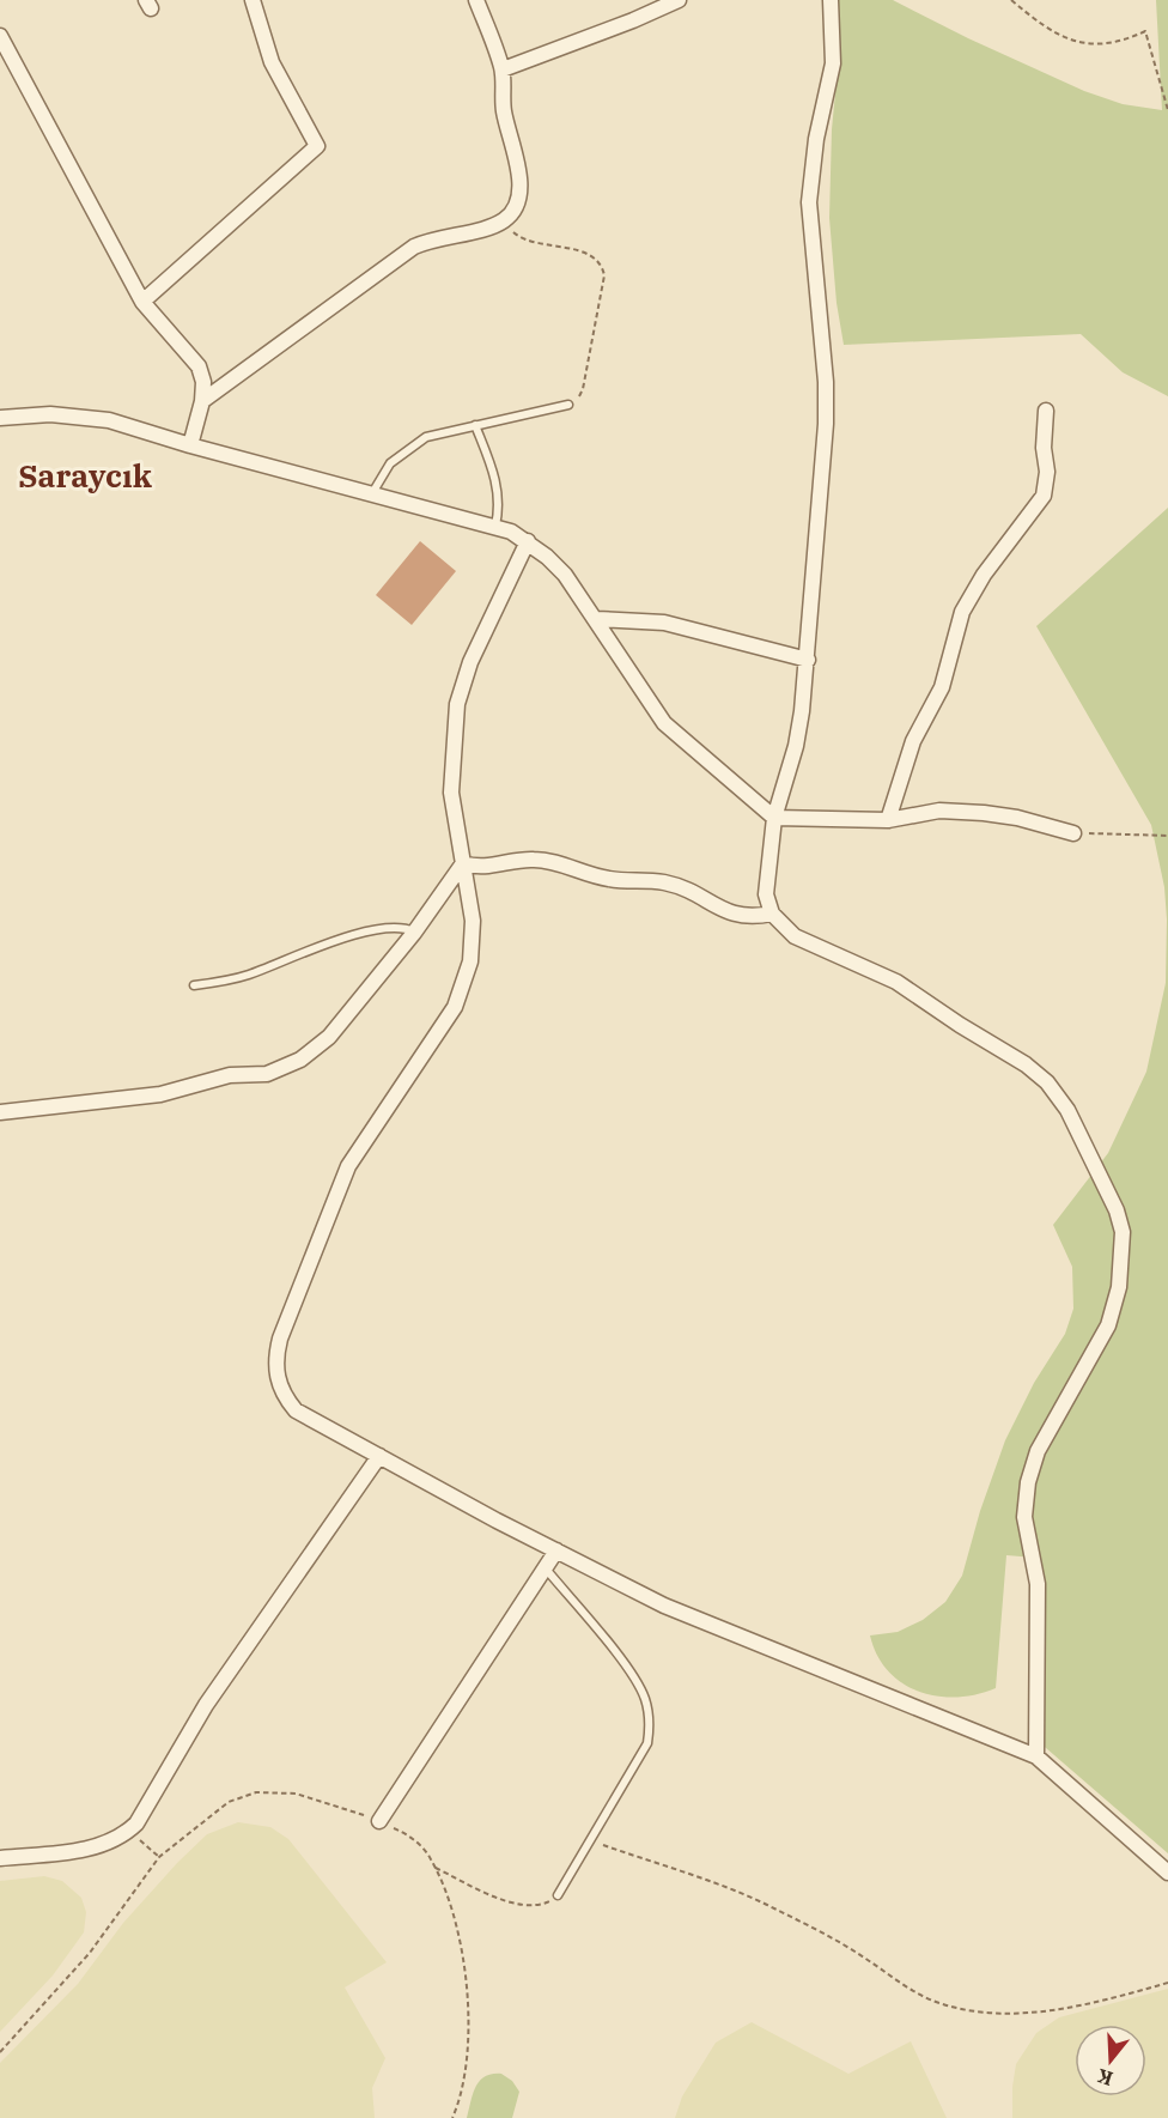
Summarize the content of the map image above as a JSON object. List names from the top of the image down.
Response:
{
  "districts": ["Saraycık"],
  "north": "bottom"
}
